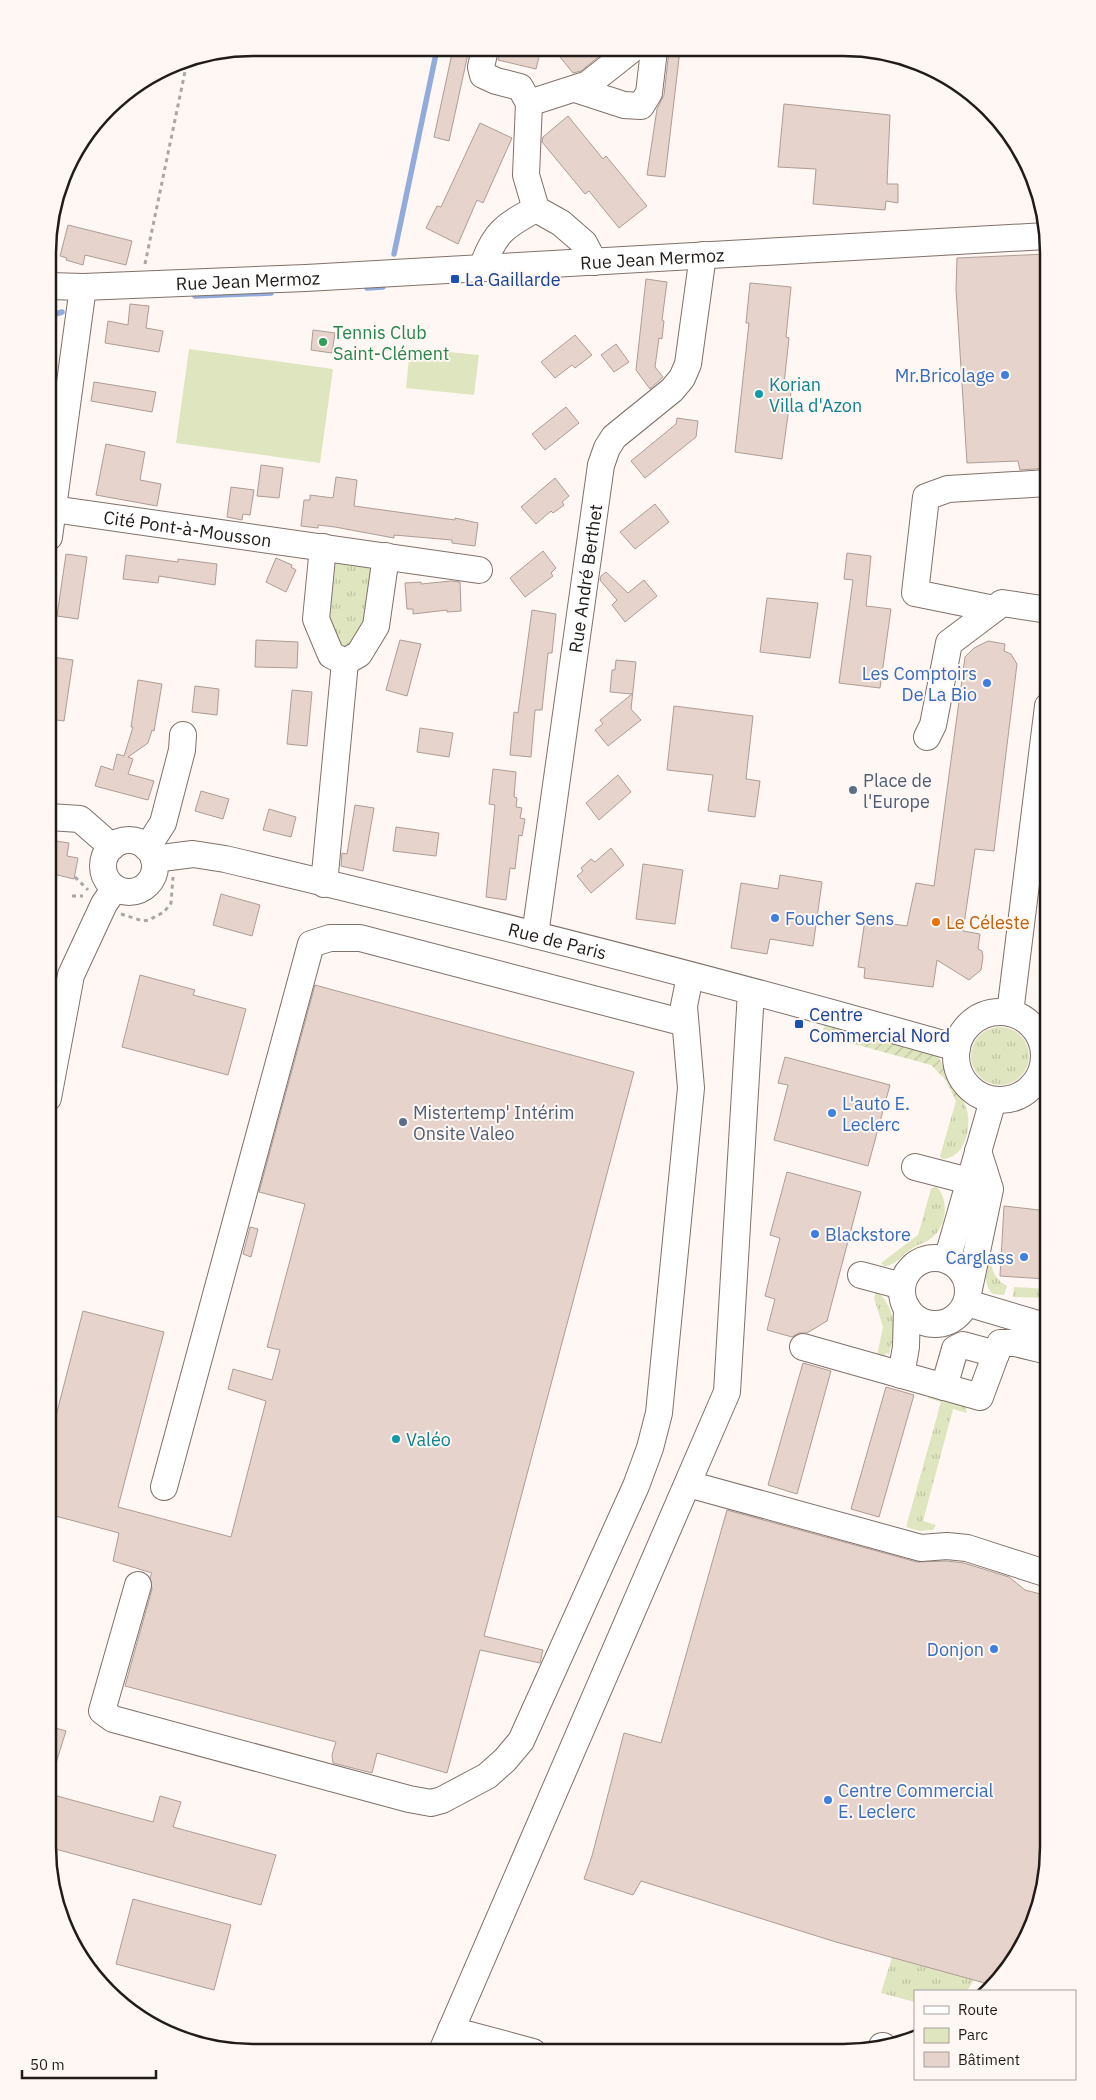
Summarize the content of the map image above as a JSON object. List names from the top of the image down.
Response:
{
  "streets": {
    "street": [
      "Rue Jean Mermoz",
      "Cité Pont-à-Mousson",
      "Rue André Berthet",
      "Rue de Paris"
    ]
  },
  "crossings": [
    ["Rue Jean Mermoz", "Rue André Berthet"],
    ["Rue André Berthet", "Rue de Paris"]
  ],
  "places": {
    "transit": ["La Gaillarde", "Centre Commercial Nord"],
    "other": [
      "Tennis Club Saint-Clément",
      "Mr.Bricolage",
      "Korian Villa d'Azon",
      "Les Comptoirs De La Bio",
      "Place de l'Europe",
      "Foucher Sens",
      "Le Céleste",
      "L'auto E. Leclerc",
      "Mistertemp' Intérim Onsite Valeo",
      "Blackstore",
      "Carglass",
      "Valéo",
      "Donjon",
      "Centre Commercial E. Leclerc"
    ]
  },
  "legend": ["Route", "Parc", "Bâtiment"],
  "scale_bar": "50 m"
}
